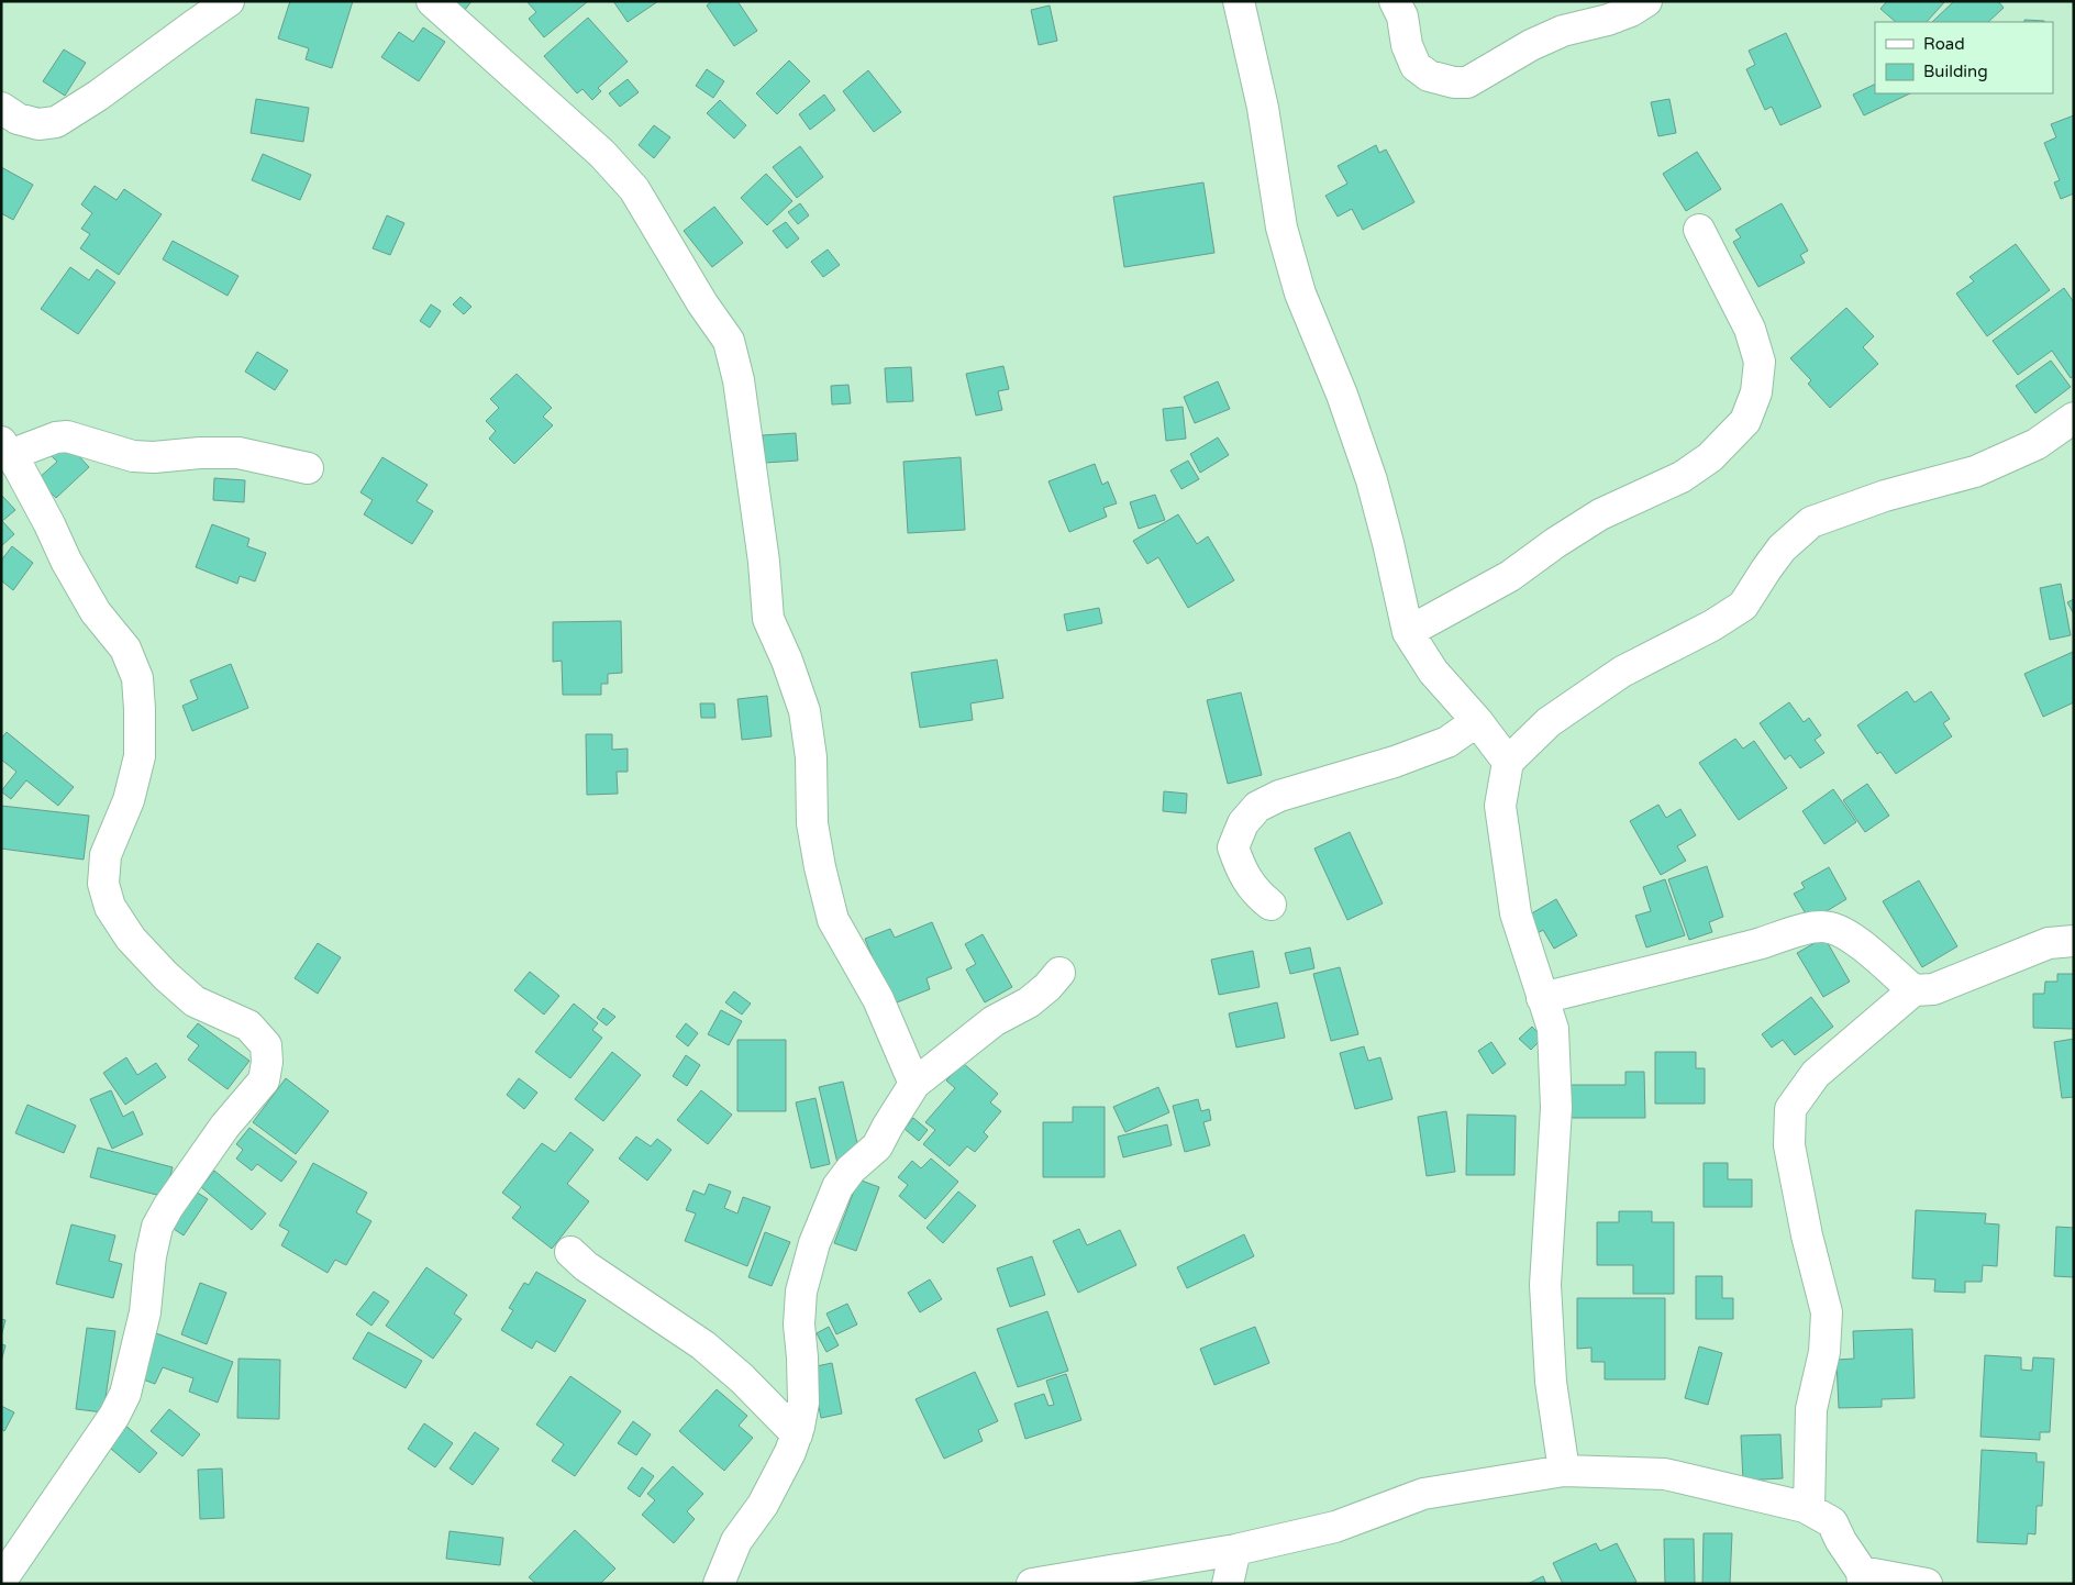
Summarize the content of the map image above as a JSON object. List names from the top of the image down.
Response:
{
  "legend": ["Road", "Building"]
}
